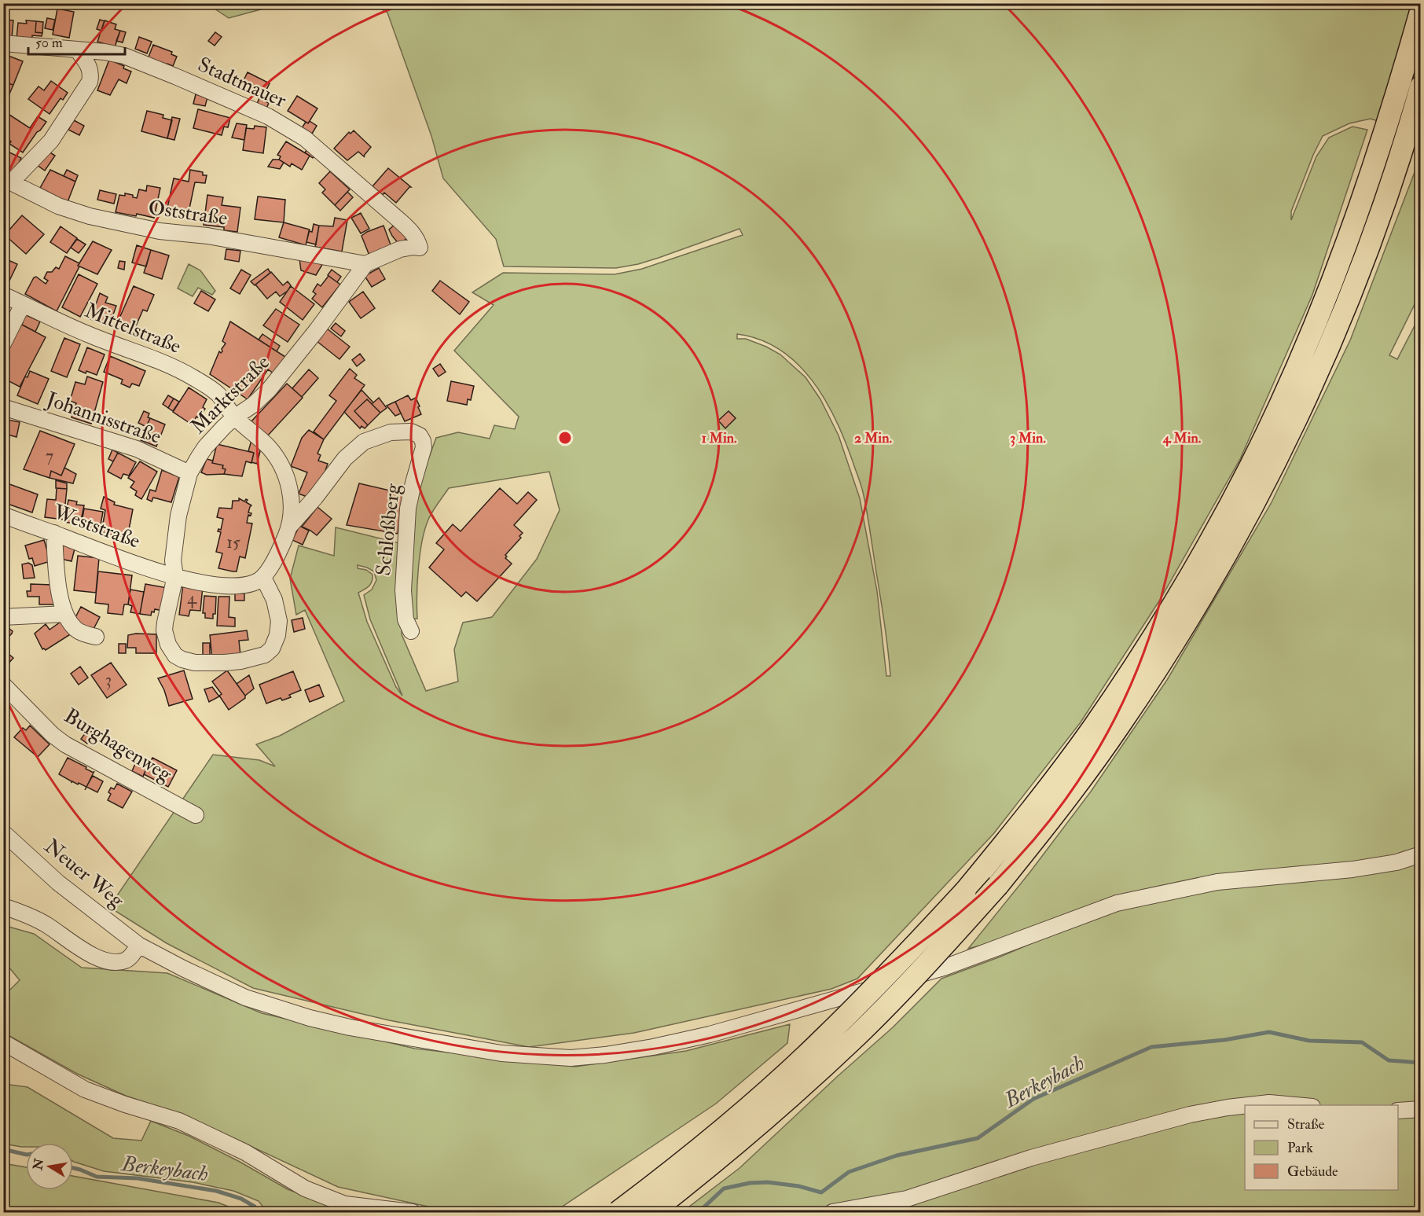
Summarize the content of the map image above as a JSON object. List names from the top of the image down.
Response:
{
  "streets": {
    "street": [
      "Stadtmauer",
      "Oststraße",
      "Mittelstraße",
      "Marktstraße",
      "Johannisstraße",
      "Weststraße",
      "Schloßberg",
      "Burghagenweg",
      "Neuer Weg"
    ]
  },
  "crossings": [
    ["Stadtmauer", "Oststraße"],
    ["Stadtmauer", "Marktstraße"],
    ["Oststraße", "Marktstraße"],
    ["Mittelstraße", "Marktstraße"],
    ["Mittelstraße", "Johannisstraße"],
    ["Mittelstraße", "Weststraße"],
    ["Mittelstraße", "Schloßberg"],
    ["Marktstraße", "Johannisstraße"],
    ["Marktstraße", "Weststraße"],
    ["Marktstraße", "Schloßberg"],
    ["Johannisstraße", "Weststraße"],
    ["Johannisstraße", "Schloßberg"],
    ["Weststraße", "Schloßberg"]
  ],
  "water": ["Berkeybach"],
  "house_numbers": [
    "7",
    "15",
    "4",
    "3"
  ],
  "legend": ["Straße", "Park", "Gebäude"],
  "scale_bar": "50 m",
  "north": "left",
  "rings": [
    "1 Min.",
    "2 Min.",
    "3 Min.",
    "4 Min."
  ]
}
